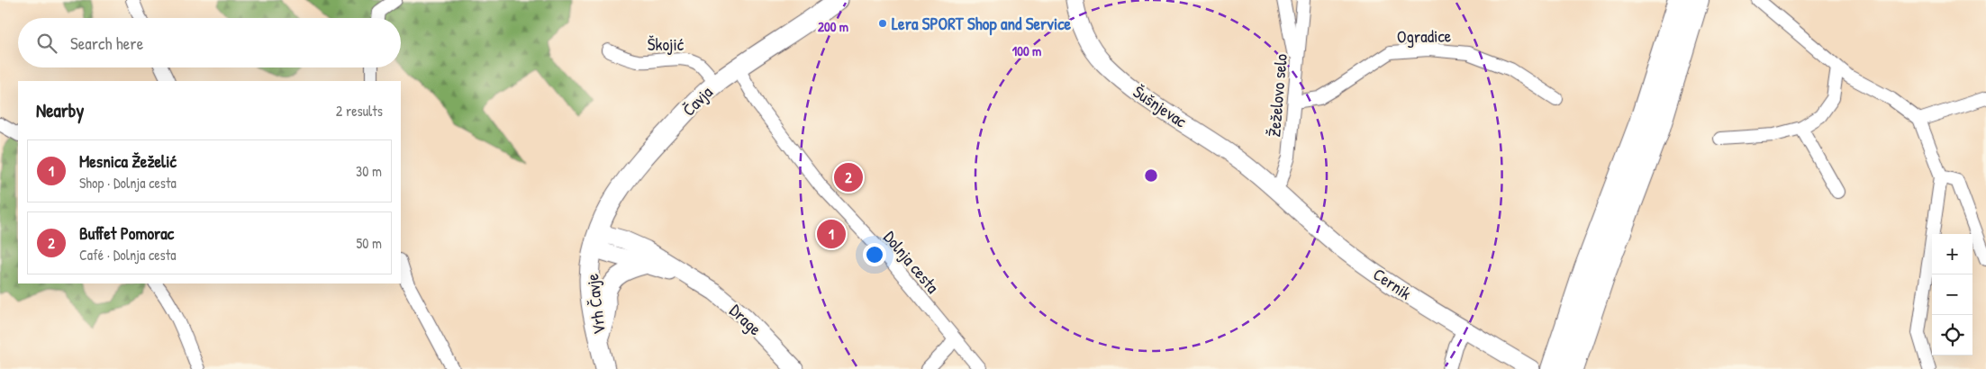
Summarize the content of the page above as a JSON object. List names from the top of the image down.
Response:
{
  "streets": {
    "main road": ["Čavja", "Vrh Čavje"],
    "street": [
      "Ogradice",
      "Škojić",
      "Žeželovo selo",
      "Šušnjevac",
      "Dolnja cesta",
      "Cernik",
      "Drage"
    ]
  },
  "crossings": [
    ["Ogradice", "Žeželovo selo"],
    ["Škojić", "Čavja"],
    ["Žeželovo selo", "Šušnjevac"],
    ["Žeželovo selo", "Cernik"],
    ["Čavja", "Dolnja cesta"],
    ["Čavja", "Vrh Čavje"],
    ["Čavja", "Drage"],
    ["Šušnjevac", "Cernik"],
    ["Vrh Čavje", "Drage"]
  ],
  "places": ["Lera SPORT Shop and Service"],
  "page": {
    "search": "Search here",
    "heading": ["Nearby", "2 results"],
    "list": [
      {
        "mark": "1",
        "name": "Mesnica Žeželić",
        "note": "Shop · Dolnja cesta",
        "value": "30 m"
      },
      {
        "mark": "2",
        "name": "Buffet Pomorac",
        "note": "Café · Dolnja cesta",
        "value": "50 m"
      }
    ],
    "pins": ["2", "1"],
    "map_buttons": ["+", "−"]
  },
  "rings": ["200 m", "100 m"]
}
